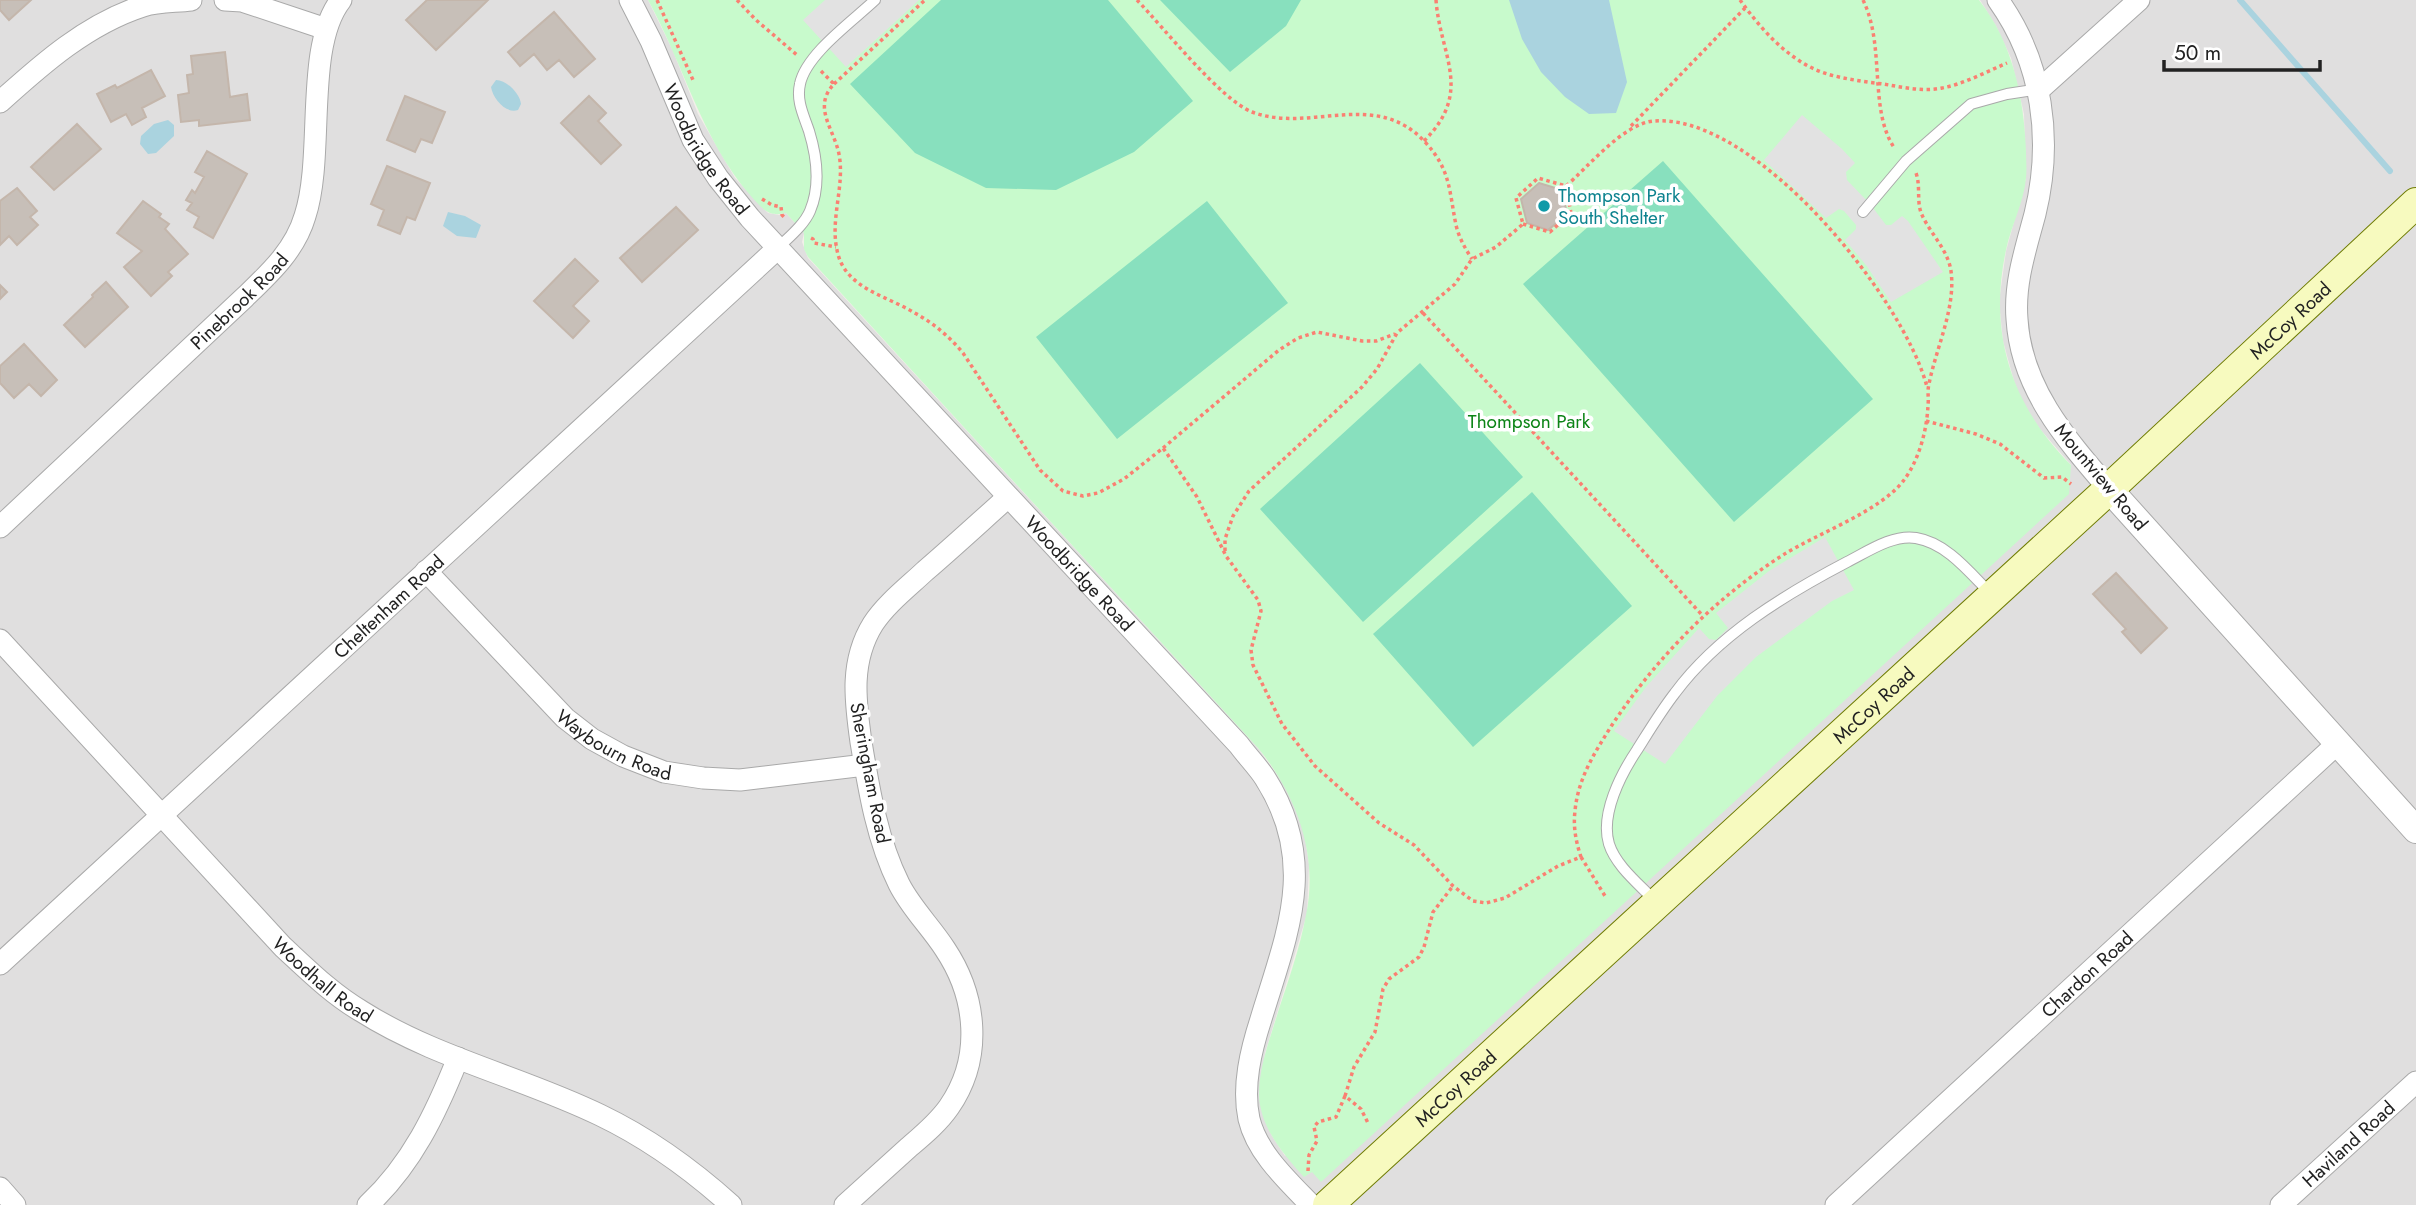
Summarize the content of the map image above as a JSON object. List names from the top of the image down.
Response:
{
  "streets": {
    "main road": ["McCoy Road"],
    "street": [
      "Woodbridge Road",
      "Pinebrook Road",
      "Mountview Road",
      "Cheltenham Road",
      "Waybourn Road",
      "Sheringham Road",
      "Chardon Road",
      "Woodhall Road",
      "Haviland Road"
    ]
  },
  "crossings": [
    ["Woodbridge Road", "Cheltenham Road"],
    ["Woodbridge Road", "Sheringham Road"],
    ["McCoy Road", "Mountview Road"],
    ["Mountview Road", "Chardon Road"],
    ["Cheltenham Road", "Waybourn Road"],
    ["Cheltenham Road", "Woodhall Road"],
    ["Waybourn Road", "Sheringham Road"]
  ],
  "parks": ["Thompson Park"],
  "places": ["Thompson Park South Shelter"],
  "scale_bar": "50 m"
}
